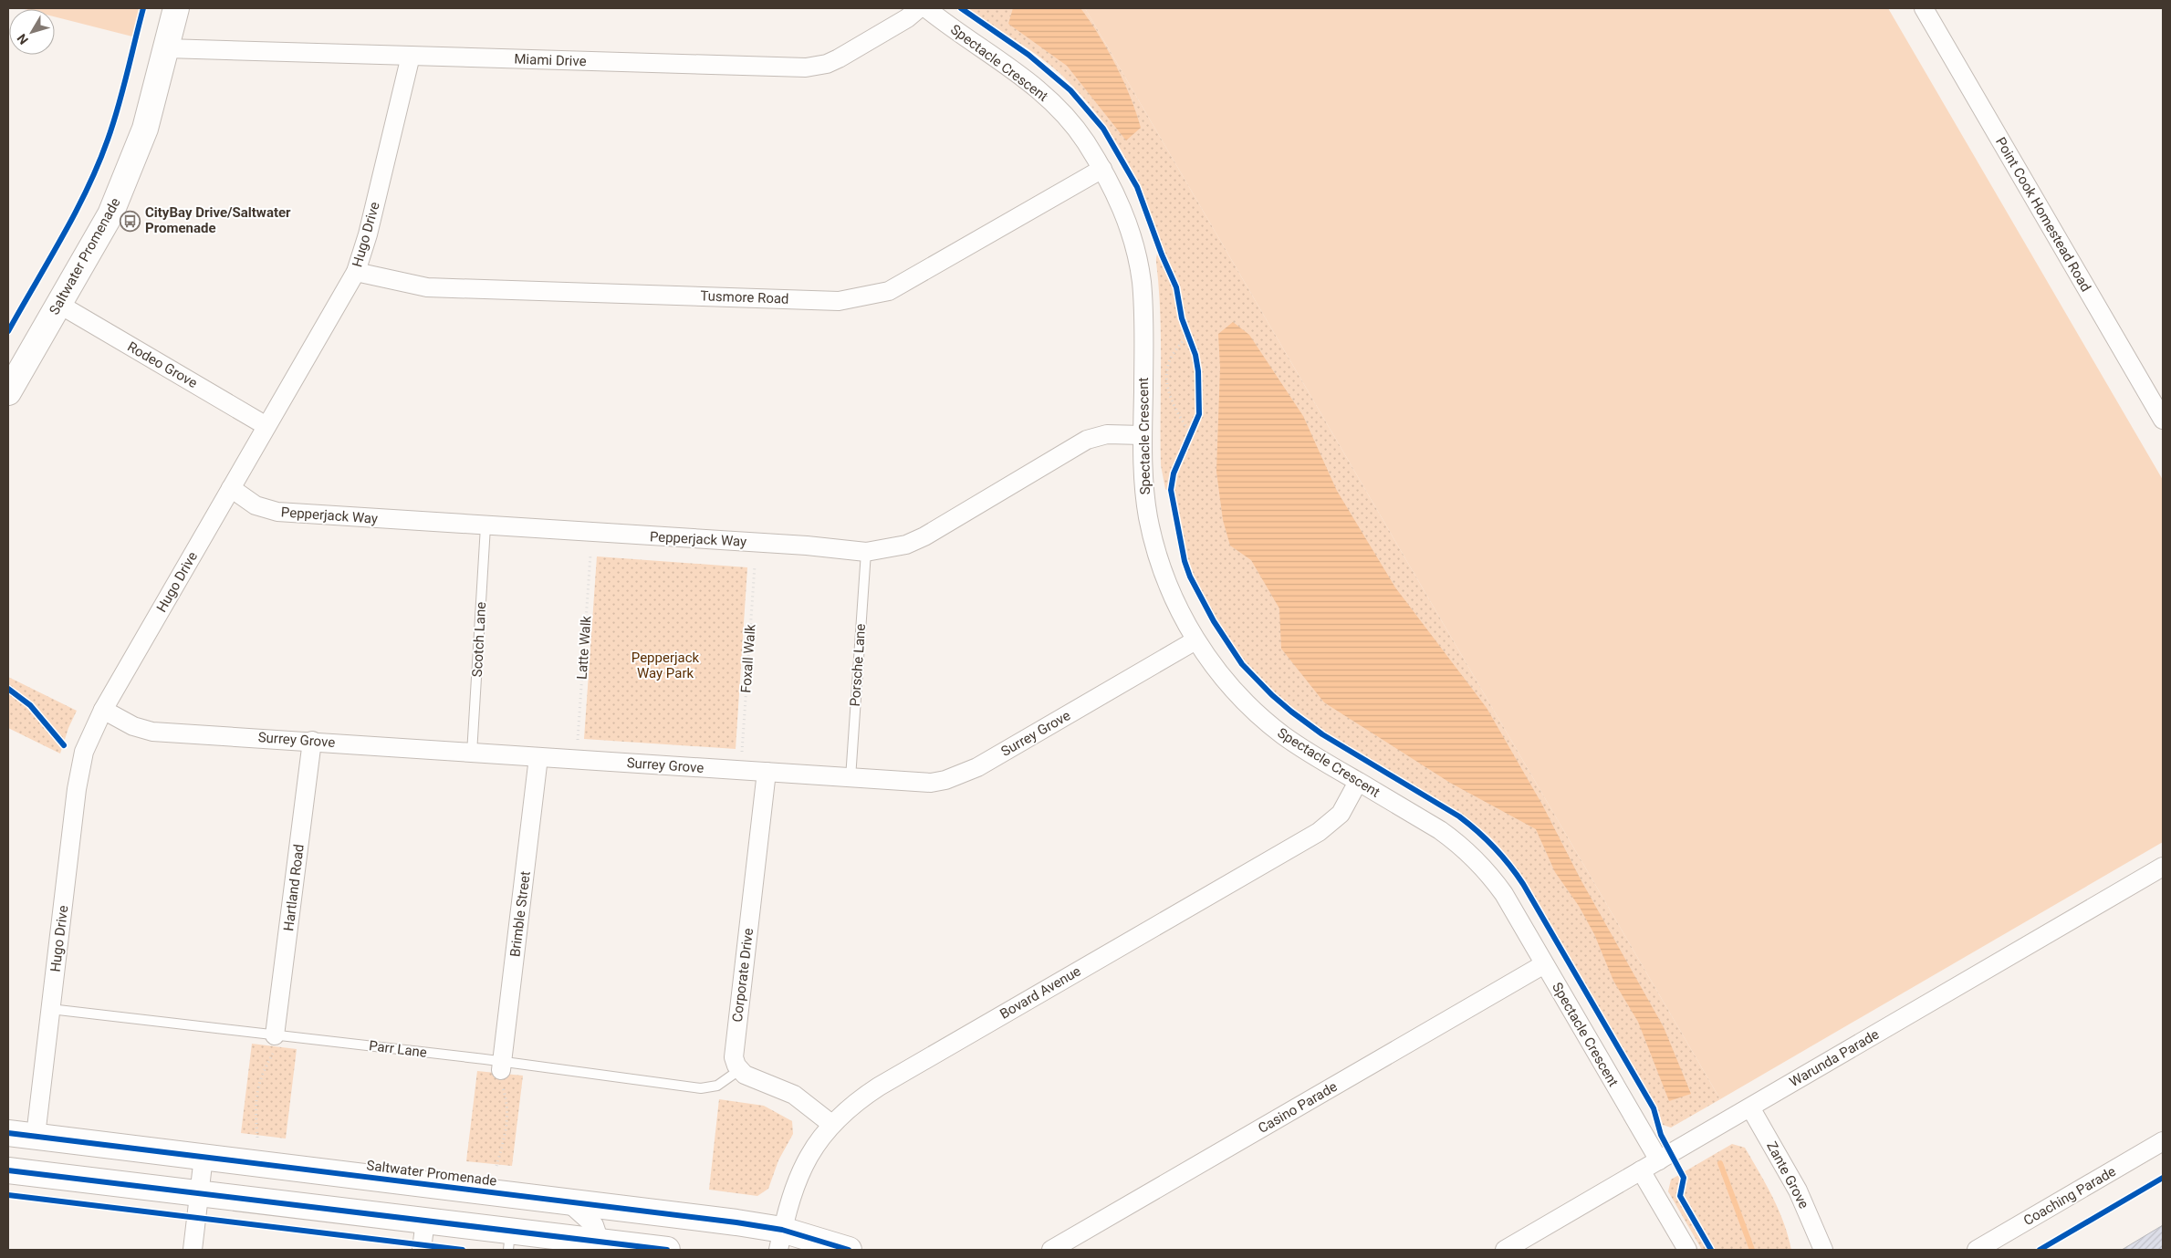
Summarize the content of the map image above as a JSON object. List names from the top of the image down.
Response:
{
  "streets": {
    "street": [
      "Miami Drive",
      "Spectacle Crescent",
      "Point Cook Homestead Road",
      "Hugo Drive",
      "Saltwater Promenade",
      "Tusmore Road",
      "Rodeo Grove",
      "Pepperjack Way",
      "Surrey Grove",
      "Hartland Road",
      "Brimble Street",
      "Corporate Drive",
      "Bovard Avenue",
      "Warunda Parade",
      "Casino Parade",
      "Zante Grove",
      "Coaching Parade"
    ],
    "lane": ["Scotch Lane", "Porsche Lane", "Parr Lane"],
    "path": ["Latte Walk", "Foxall Walk"]
  },
  "crossings": [
    ["Miami Drive", "Hugo Drive"],
    ["Miami Drive", "Saltwater Promenade"],
    ["Spectacle Crescent", "Tusmore Road"],
    ["Spectacle Crescent", "Pepperjack Way"],
    ["Spectacle Crescent", "Surrey Grove"],
    ["Spectacle Crescent", "Bovard Avenue"],
    ["Spectacle Crescent", "Warunda Parade"],
    ["Spectacle Crescent", "Casino Parade"],
    ["Hugo Drive", "Saltwater Promenade"],
    ["Hugo Drive", "Tusmore Road"],
    ["Hugo Drive", "Rodeo Grove"],
    ["Hugo Drive", "Pepperjack Way"],
    ["Hugo Drive", "Surrey Grove"],
    ["Hugo Drive", "Parr Lane"],
    ["Saltwater Promenade", "Rodeo Grove"],
    ["Saltwater Promenade", "Bovard Avenue"],
    ["Pepperjack Way", "Scotch Lane"],
    ["Pepperjack Way", "Porsche Lane"],
    ["Scotch Lane", "Surrey Grove"],
    ["Porsche Lane", "Surrey Grove"],
    ["Surrey Grove", "Hartland Road"],
    ["Surrey Grove", "Brimble Street"],
    ["Surrey Grove", "Corporate Drive"],
    ["Hartland Road", "Parr Lane"],
    ["Brimble Street", "Parr Lane"],
    ["Corporate Drive", "Parr Lane"],
    ["Warunda Parade", "Zante Grove"]
  ],
  "parks": ["Pepperjack Way Park"],
  "places": {
    "bus stop": ["CityBay Drive/Saltwater Promenade"]
  },
  "north": "bottom left"
}
